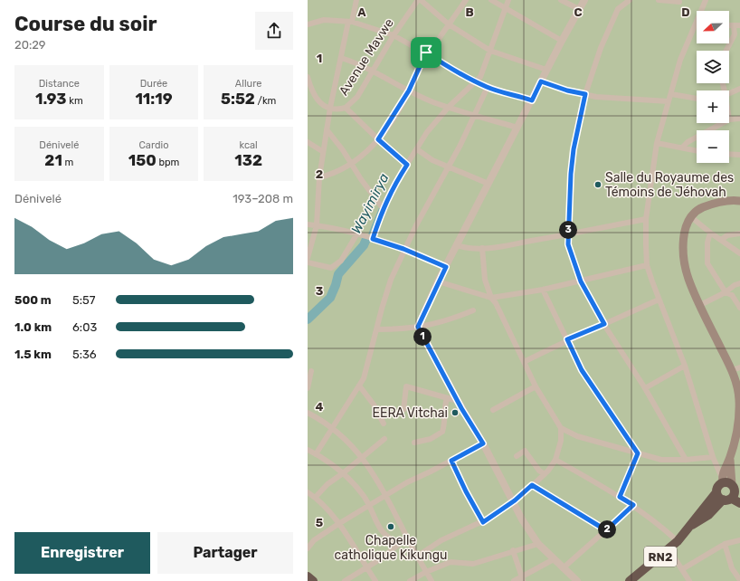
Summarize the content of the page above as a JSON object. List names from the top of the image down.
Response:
{
  "streets": {
    "highway": ["RN2"],
    "street": ["Avenue Mavwe"]
  },
  "water": ["Wayimirya"],
  "places": ["Salle du Royaume des Témoins de Jéhovah", "EERA Vitchai", "Chapelle catholique Kikungu"],
  "north": "left",
  "page": {
    "heading": ["Course du soir", "20:29"],
    "map_buttons": ["+", "−"],
    "stats": [
      ["Distance", "1.93 km"],
      ["Durée", "11:19"],
      ["Allure", "5:52 /km"],
      ["Dénivelé", "21 m"],
      ["Cardio", "150 bpm"],
      ["kcal", "132"]
    ],
    "chart": ["Dénivelé", "193–208 m"],
    "pins": ["3", "1", "2"],
    "list": [
      {
        "name": "500 m",
        "note": "5:57"
      },
      {
        "name": "1.0 km",
        "note": "6:03"
      },
      {
        "name": "1.5 km",
        "note": "5:36"
      }
    ],
    "buttons": ["Enregistrer", "Partager"]
  },
  "grid": {
    "columns": [
      "A",
      "B",
      "C",
      "D"
    ],
    "rows": [
      "1",
      "2",
      "3",
      "4",
      "5"
    ]
  }
}
